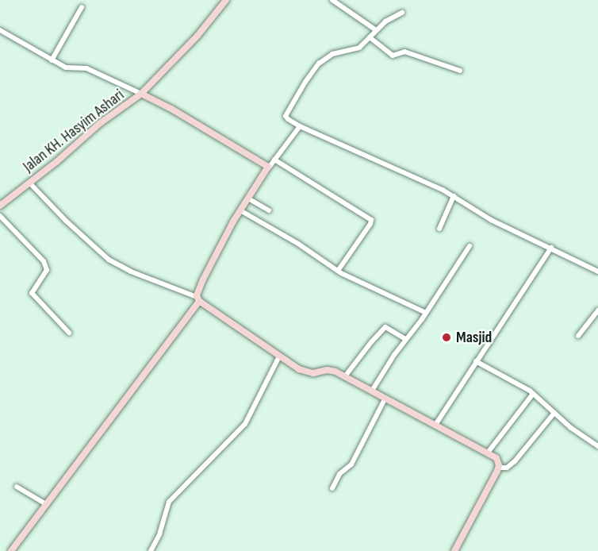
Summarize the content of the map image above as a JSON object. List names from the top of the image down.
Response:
{
  "streets": {
    "street": ["Jalan KH. Hasyim Ashari"]
  },
  "places": ["Masjid"]
}
